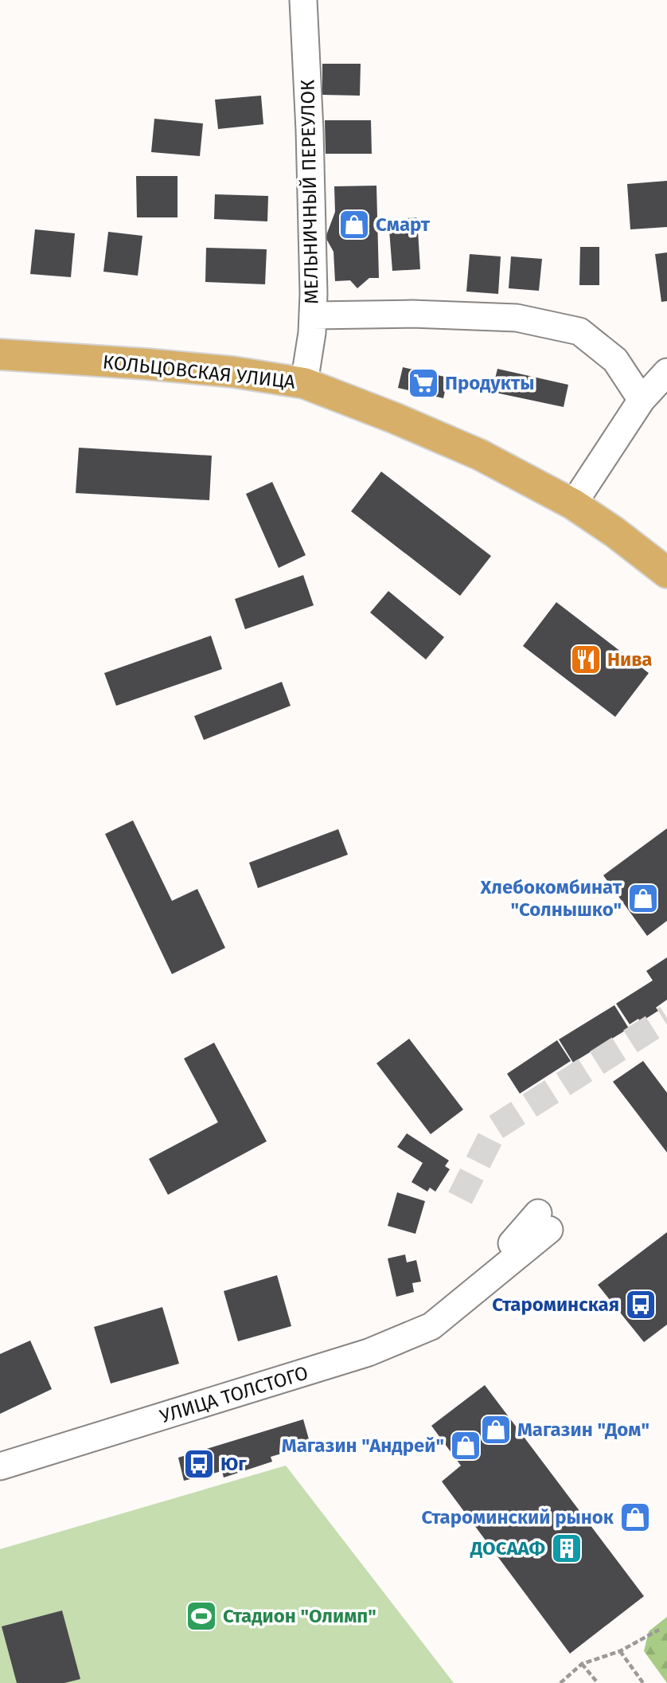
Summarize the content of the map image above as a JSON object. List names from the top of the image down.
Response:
{
  "streets": {
    "main road": ["КОЛЬЦОВСКАЯ УЛИЦА"],
    "street": ["МЕЛЬНИЧНЫЙ ПЕРЕУЛОК", "УЛИЦА ТОЛСТОГО"]
  },
  "crossings": [
    ["МЕЛЬНИЧНЫЙ ПЕРЕУЛОК", "КОЛЬЦОВСКАЯ УЛИЦА"]
  ],
  "places": {
    "shop": [
      "Смарт",
      "Хлебокомбинат \"Солнышко\"",
      "Магазин \"Дом\"",
      "Магазин \"Андрей\"",
      "Староминский рынок"
    ],
    "supermarket": ["Продукты"],
    "restaurant": ["Нива"],
    "bus stop": ["Староминская", "Юг"],
    "building": ["ДОСААФ"],
    "sports": ["Стадион \"Олимп\""]
  }
}
